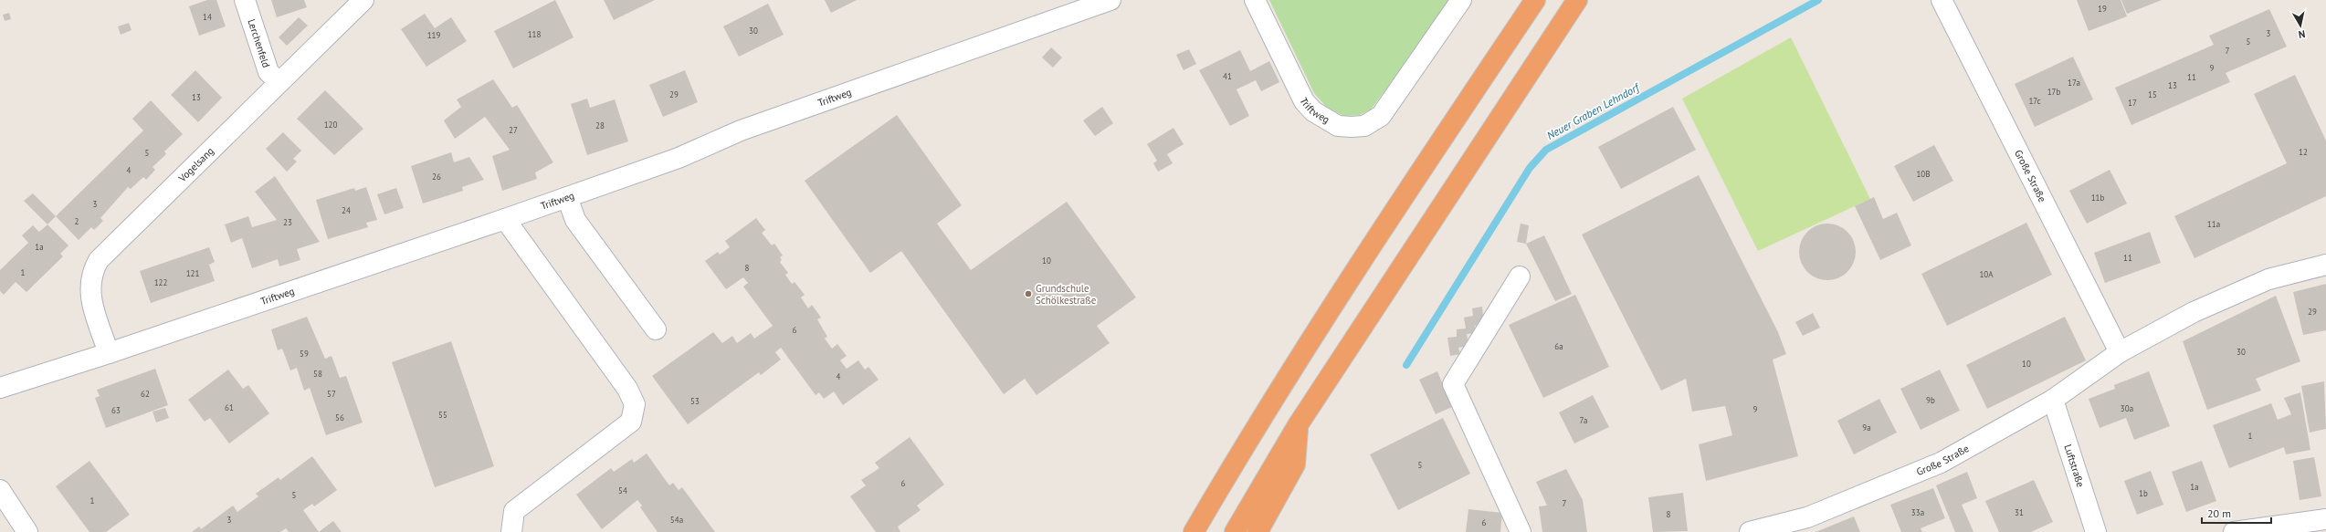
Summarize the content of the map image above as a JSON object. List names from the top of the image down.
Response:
{
  "streets": {
    "street": [
      "Lerchenfeld",
      "Triftweg",
      "Vogelsang",
      "Große Straße",
      "Luftstraße"
    ]
  },
  "crossings": [
    ["Lerchenfeld", "Vogelsang"],
    ["Triftweg", "Vogelsang"],
    ["Große Straße", "Luftstraße"]
  ],
  "water": ["Neuer Graben Lehndorf"],
  "places": ["Grundschule Schölkestraße"],
  "house_numbers": [
    "19",
    "14",
    "30",
    "3",
    "118",
    "119",
    "5",
    "7",
    "9",
    "41",
    "11",
    "17a",
    "13",
    "17b",
    "29",
    "15",
    "13",
    "17c",
    "17",
    "120",
    "28",
    "27",
    "12",
    "5",
    "4",
    "10B",
    "26",
    "11b",
    "3",
    "24",
    "2",
    "23",
    "11a",
    "1a",
    "11",
    "10",
    "8",
    "1",
    "121",
    "10A",
    "122",
    "29",
    "6",
    "6a",
    "30",
    "59",
    "10",
    "58",
    "4",
    "62",
    "57",
    "9b",
    "53",
    "61",
    "30a",
    "9",
    "63",
    "55",
    "56",
    "7a",
    "9a",
    "1",
    "5",
    "6",
    "1a",
    "54",
    "1b",
    "5",
    "1",
    "7",
    "33a",
    "31",
    "8",
    "3",
    "54a",
    "6"
  ],
  "scale_bar": "20 m",
  "north": "bottom"
}
